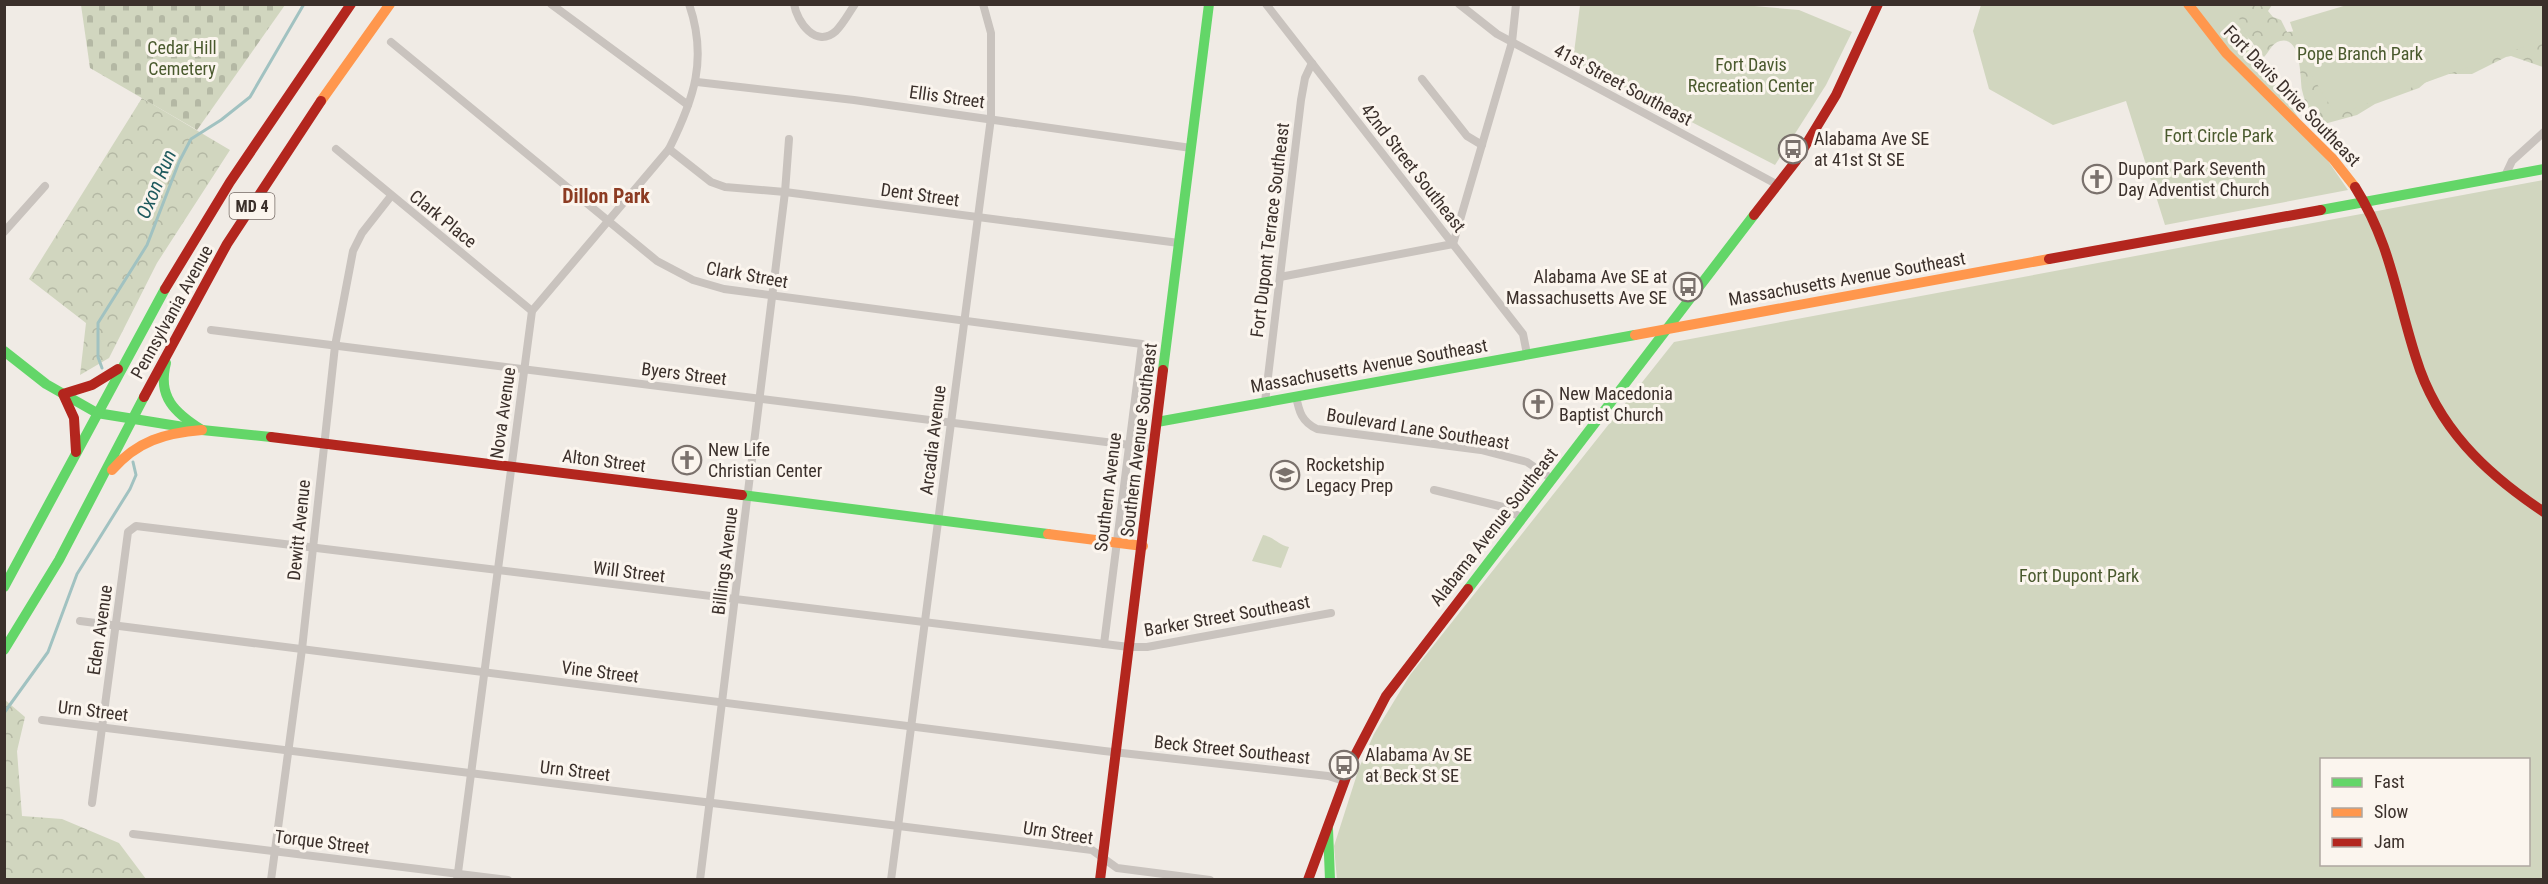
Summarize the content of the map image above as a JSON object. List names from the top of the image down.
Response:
{
  "streets": {
    "main road": [
      "Fort Davis Drive Southeast",
      "MD 4",
      "Massachusetts Avenue Southeast",
      "Pennsylvania Avenue",
      "Southern Avenue Southeast",
      "Alton Street",
      "Alabama Avenue Southeast"
    ],
    "street": [
      "41st Street Southeast",
      "Ellis Street",
      "42nd Street Southeast",
      "Dent Street",
      "Clark Place",
      "Fort Dupont Terrace Southeast",
      "Clark Street",
      "Byers Street",
      "Nova Avenue",
      "Boulevard Lane Southeast",
      "Arcadia Avenue",
      "Southern Avenue",
      "Dewitt Avenue",
      "Billings Avenue",
      "Will Street",
      "Barker Street Southeast",
      "Eden Avenue",
      "Vine Street",
      "Urn Street",
      "Beck Street Southeast",
      "Torque Street"
    ]
  },
  "crossings": [
    ["41st Street Southeast", "Alabama Avenue Southeast"],
    ["Fort Davis Drive Southeast", "Massachusetts Avenue Southeast"],
    ["Ellis Street", "Arcadia Avenue"],
    ["Ellis Street", "Southern Avenue Southeast"],
    ["42nd Street Southeast", "Fort Dupont Terrace Southeast"],
    ["42nd Street Southeast", "Massachusetts Avenue Southeast"],
    ["Dent Street", "Arcadia Avenue"],
    ["Dent Street", "Southern Avenue Southeast"],
    ["Dent Street", "Billings Avenue"],
    ["Clark Place", "Nova Avenue"],
    ["Clark Place", "Dewitt Avenue"],
    ["Fort Dupont Terrace Southeast", "Massachusetts Avenue Southeast"],
    ["Clark Street", "Arcadia Avenue"],
    ["Clark Street", "Southern Avenue"],
    ["Clark Street", "Billings Avenue"],
    ["Massachusetts Avenue Southeast", "Boulevard Lane Southeast"],
    ["Massachusetts Avenue Southeast", "Southern Avenue Southeast"],
    ["Massachusetts Avenue Southeast", "Alabama Avenue Southeast"],
    ["Pennsylvania Avenue", "Alton Street"],
    ["Byers Street", "Nova Avenue"],
    ["Byers Street", "Arcadia Avenue"],
    ["Byers Street", "Southern Avenue Southeast"],
    ["Byers Street", "Southern Avenue"],
    ["Byers Street", "Dewitt Avenue"],
    ["Byers Street", "Billings Avenue"],
    ["Nova Avenue", "Alton Street"],
    ["Nova Avenue", "Will Street"],
    ["Nova Avenue", "Vine Street"],
    ["Nova Avenue", "Urn Street"],
    ["Nova Avenue", "Torque Street"],
    ["Boulevard Lane Southeast", "Alabama Avenue Southeast"],
    ["Arcadia Avenue", "Alton Street"],
    ["Arcadia Avenue", "Will Street"],
    ["Arcadia Avenue", "Vine Street"],
    ["Arcadia Avenue", "Urn Street"],
    ["Southern Avenue Southeast", "Alton Street"],
    ["Southern Avenue Southeast", "Will Street"],
    ["Southern Avenue Southeast", "Barker Street Southeast"],
    ["Southern Avenue Southeast", "Vine Street"],
    ["Southern Avenue Southeast", "Urn Street"],
    ["Southern Avenue Southeast", "Beck Street Southeast"],
    ["Alton Street", "Southern Avenue"],
    ["Alton Street", "Dewitt Avenue"],
    ["Alton Street", "Billings Avenue"],
    ["Southern Avenue", "Will Street"],
    ["Alabama Avenue Southeast", "Beck Street Southeast"],
    ["Dewitt Avenue", "Will Street"],
    ["Dewitt Avenue", "Vine Street"],
    ["Dewitt Avenue", "Urn Street"],
    ["Dewitt Avenue", "Torque Street"],
    ["Billings Avenue", "Will Street"],
    ["Billings Avenue", "Vine Street"],
    ["Billings Avenue", "Urn Street"],
    ["Will Street", "Barker Street Southeast"],
    ["Will Street", "Eden Avenue"],
    ["Eden Avenue", "Vine Street"],
    ["Eden Avenue", "Urn Street"],
    ["Vine Street", "Beck Street Southeast"]
  ],
  "districts": ["Dillon Park"],
  "water": ["Oxon Run"],
  "parks": [
    "Cedar Hill Cemetery",
    "Pope Branch Park",
    "Fort Davis Recreation Center",
    "Fort Circle Park",
    "Fort Dupont Park"
  ],
  "places": {
    "bus stop": ["Alabama Ave SE at 41st St SE", "Alabama Ave SE at Massachusetts Ave SE", "Alabama Av SE at Beck St SE"],
    "church": ["Dupont Park Seventh Day Adventist Church", "New Macedonia Baptist Church", "New Life Christian Center"],
    "school or university": ["Rocketship Legacy Prep"]
  },
  "legend": ["Fast", "Slow", "Jam"]
}
